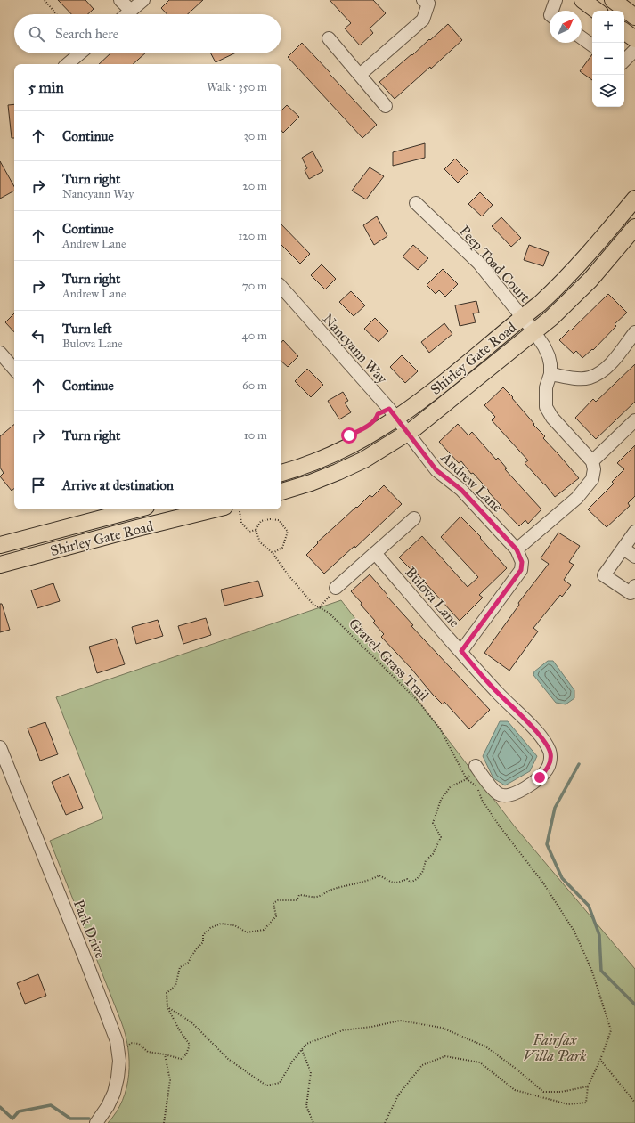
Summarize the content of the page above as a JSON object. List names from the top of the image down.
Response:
{
  "streets": {
    "main road": ["Shirley Gate Road"],
    "street": [
      "Peep Toad Court",
      "Nancyann Way",
      "Andrew Lane",
      "Bulova Lane",
      "Park Drive"
    ],
    "path": ["Gravel-Grass Trail"]
  },
  "crossings": [
    ["Peep Toad Court", "Shirley Gate Road"],
    ["Nancyann Way", "Shirley Gate Road"],
    ["Nancyann Way", "Andrew Lane"],
    ["Shirley Gate Road", "Andrew Lane"],
    ["Andrew Lane", "Bulova Lane"]
  ],
  "parks": ["Fairfax Villa Park"],
  "north": "top right",
  "page": {
    "map_buttons": ["+", "−"],
    "search": "Search here",
    "heading": ["5 min", "Walk · 350 m"],
    "list": [
      ["Continue", "30 m"],
      ["Turn right", "Nancyann Way", "20 m"],
      ["Continue", "Andrew Lane", "120 m"],
      ["Turn right", "Andrew Lane", "70 m"],
      ["Turn left", "Bulova Lane", "40 m"],
      ["Continue", "60 m"],
      ["Turn right", "10 m"],
      "Arrive at destination"
    ]
  }
}
